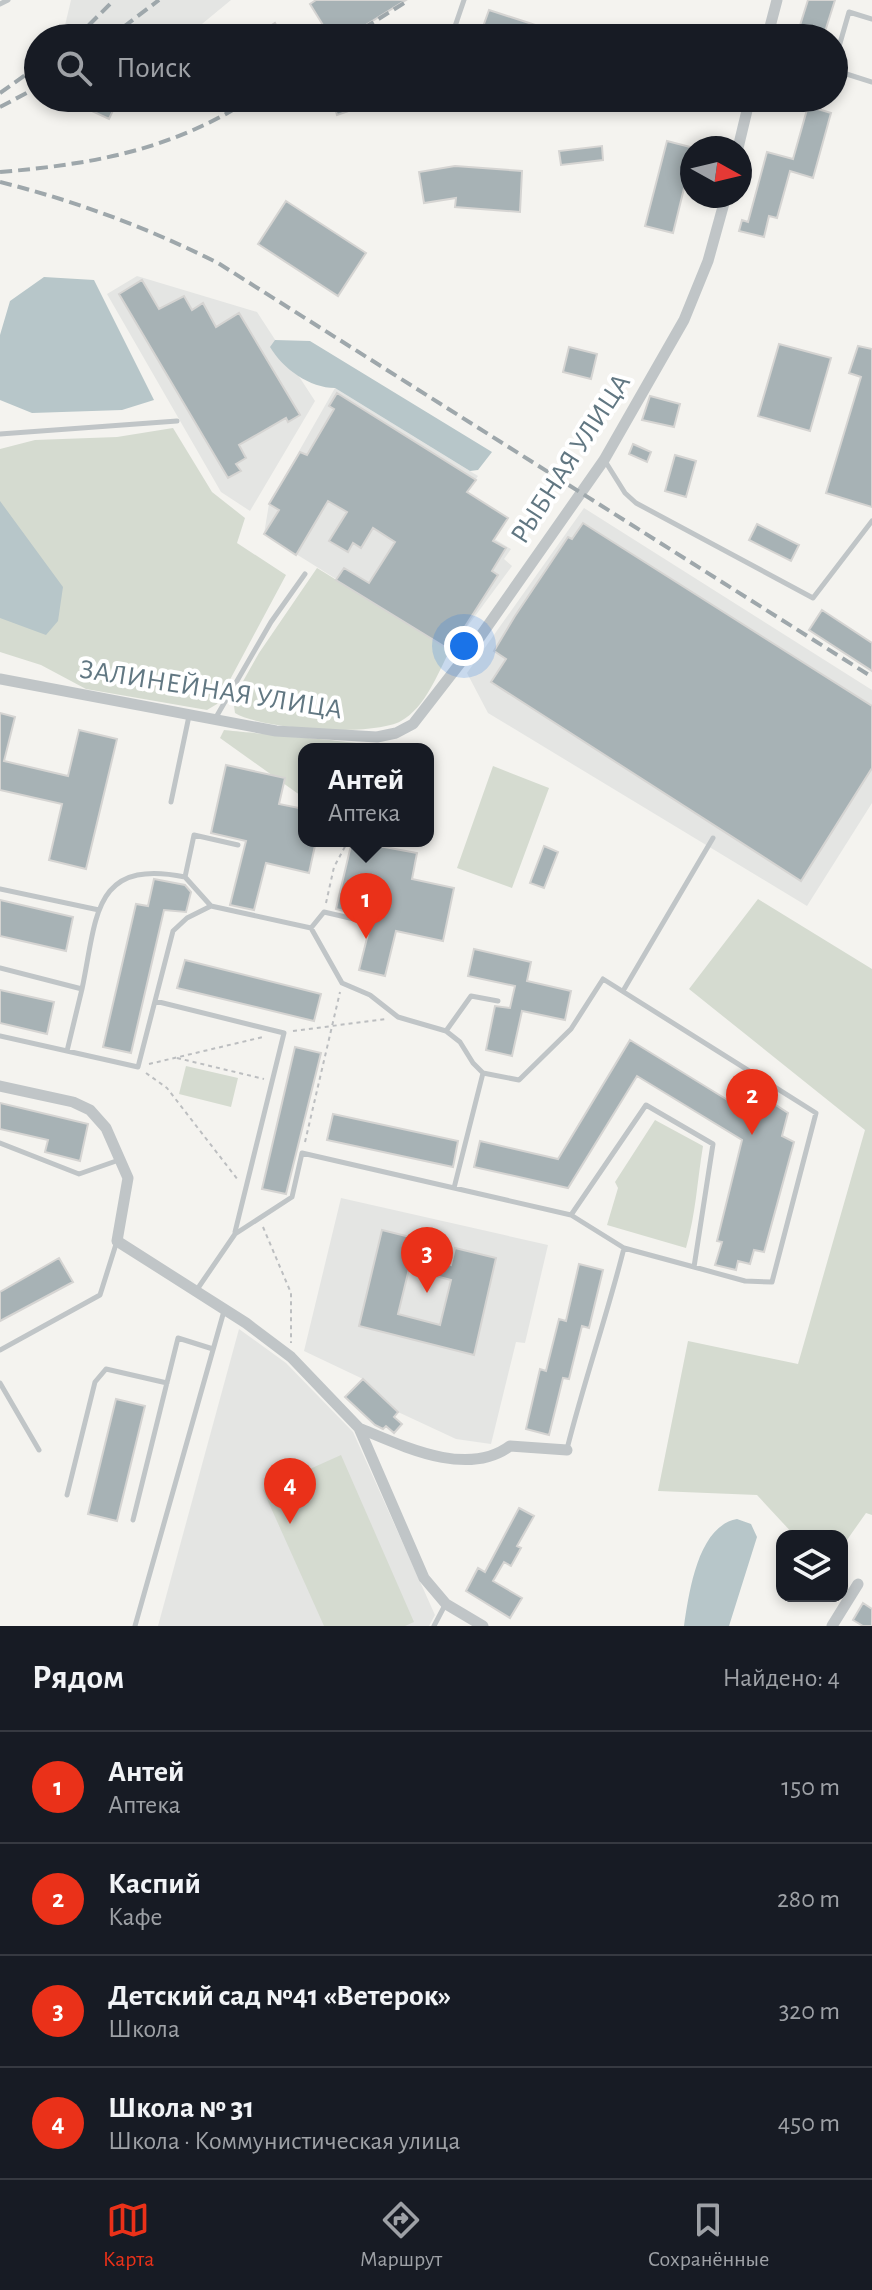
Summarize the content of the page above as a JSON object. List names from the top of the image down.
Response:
{
  "streets": {
    "street": ["РЫБНАЯ УЛИЦА", "ЗАЛИНЕЙНАЯ УЛИЦА"]
  },
  "crossings": [
    ["РЫБНАЯ УЛИЦА", "ЗАЛИНЕЙНАЯ УЛИЦА"]
  ],
  "north": "right",
  "page": {
    "search": "Поиск",
    "popup": ["Антей", "Аптека"],
    "pins": [
      "1",
      "2",
      "3",
      "4"
    ],
    "heading": ["Рядом", "Найдено: 4"],
    "list": [
      {
        "mark": "1",
        "name": "Антей",
        "note": "Аптека",
        "value": "150 m"
      },
      {
        "mark": "2",
        "name": "Каспий",
        "note": "Кафе",
        "value": "280 m"
      },
      {
        "mark": "3",
        "name": "Детский сад №41 «Ветерок»",
        "note": "Школа",
        "value": "320 m"
      },
      {
        "mark": "4",
        "name": "Школа № 31",
        "note": "Школа · Коммунистическая улица",
        "value": "450 m"
      }
    ],
    "nav": ["Карта", "Маршрут", "Сохранённые"]
  }
}
